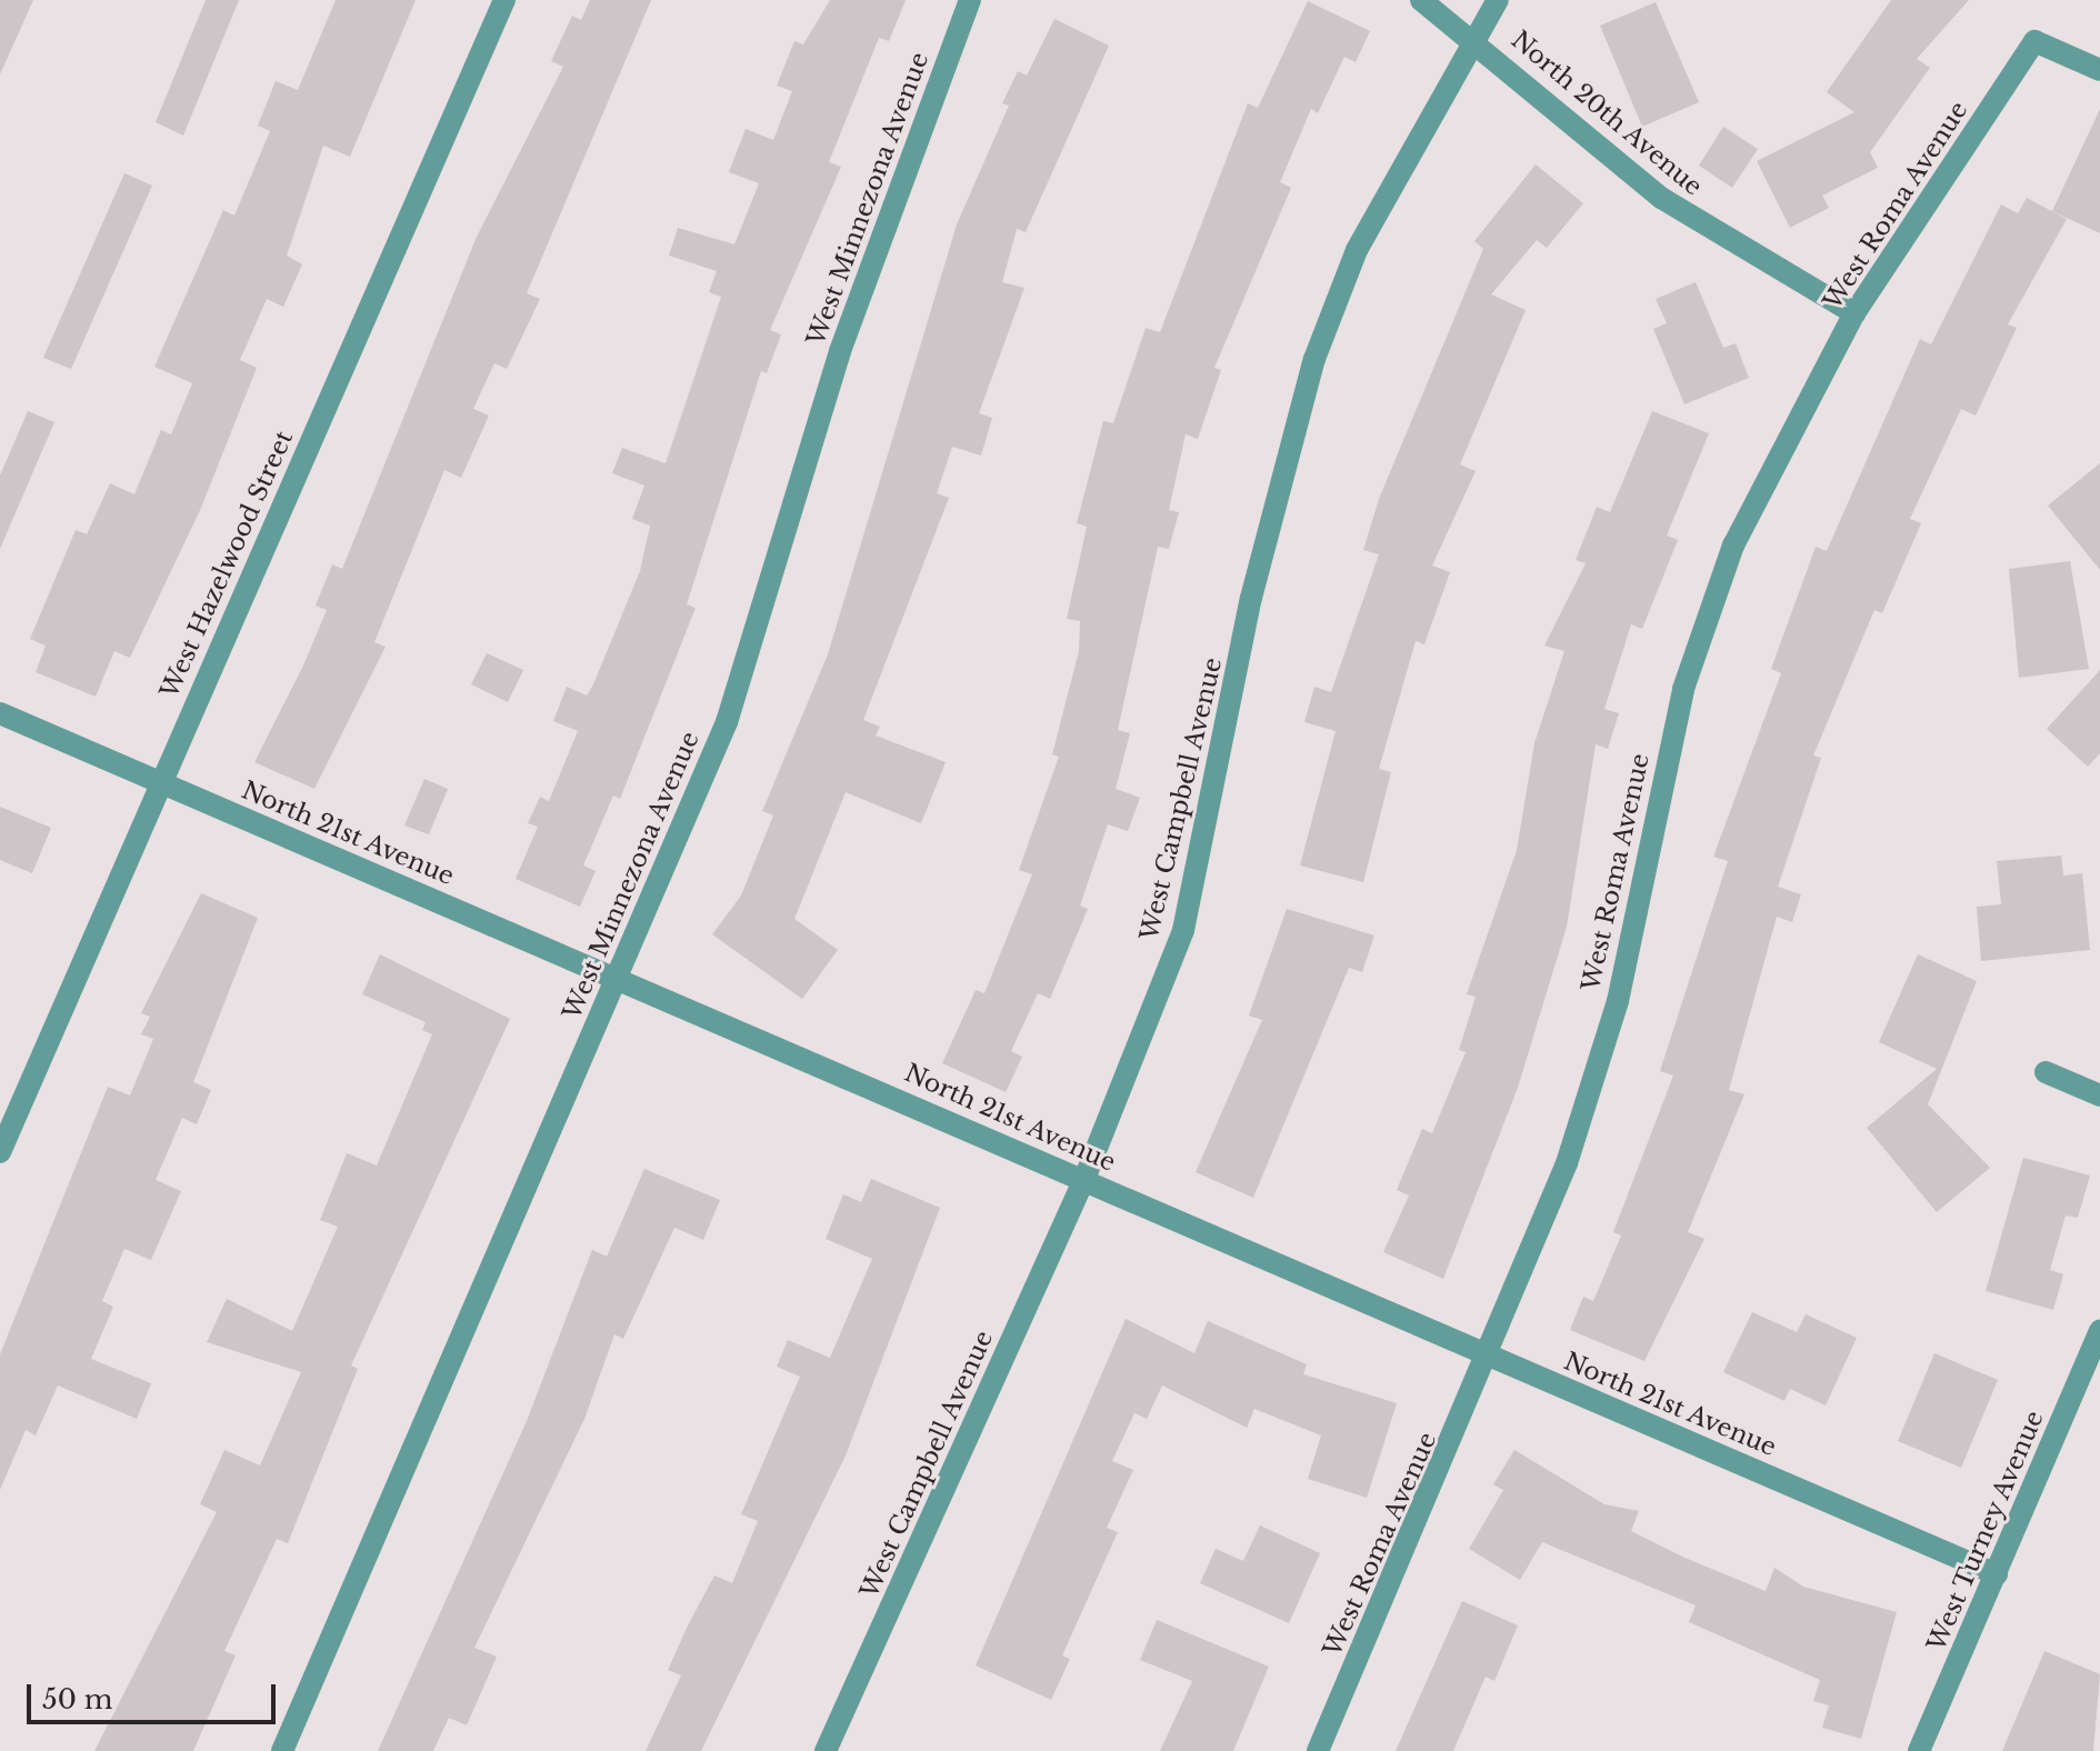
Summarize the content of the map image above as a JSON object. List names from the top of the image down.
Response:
{
  "streets": {
    "street": [
      "North 20th Avenue",
      "West Minnezona Avenue",
      "West Roma Avenue",
      "West Hazelwood Street",
      "West Campbell Avenue",
      "North 21st Avenue",
      "West Turney Avenue"
    ]
  },
  "crossings": [
    ["North 20th Avenue", "West Roma Avenue"],
    ["North 20th Avenue", "West Campbell Avenue"],
    ["West Minnezona Avenue", "North 21st Avenue"],
    ["West Roma Avenue", "North 21st Avenue"],
    ["West Hazelwood Street", "North 21st Avenue"],
    ["West Campbell Avenue", "North 21st Avenue"],
    ["North 21st Avenue", "West Turney Avenue"]
  ],
  "scale_bar": "50 m"
}
